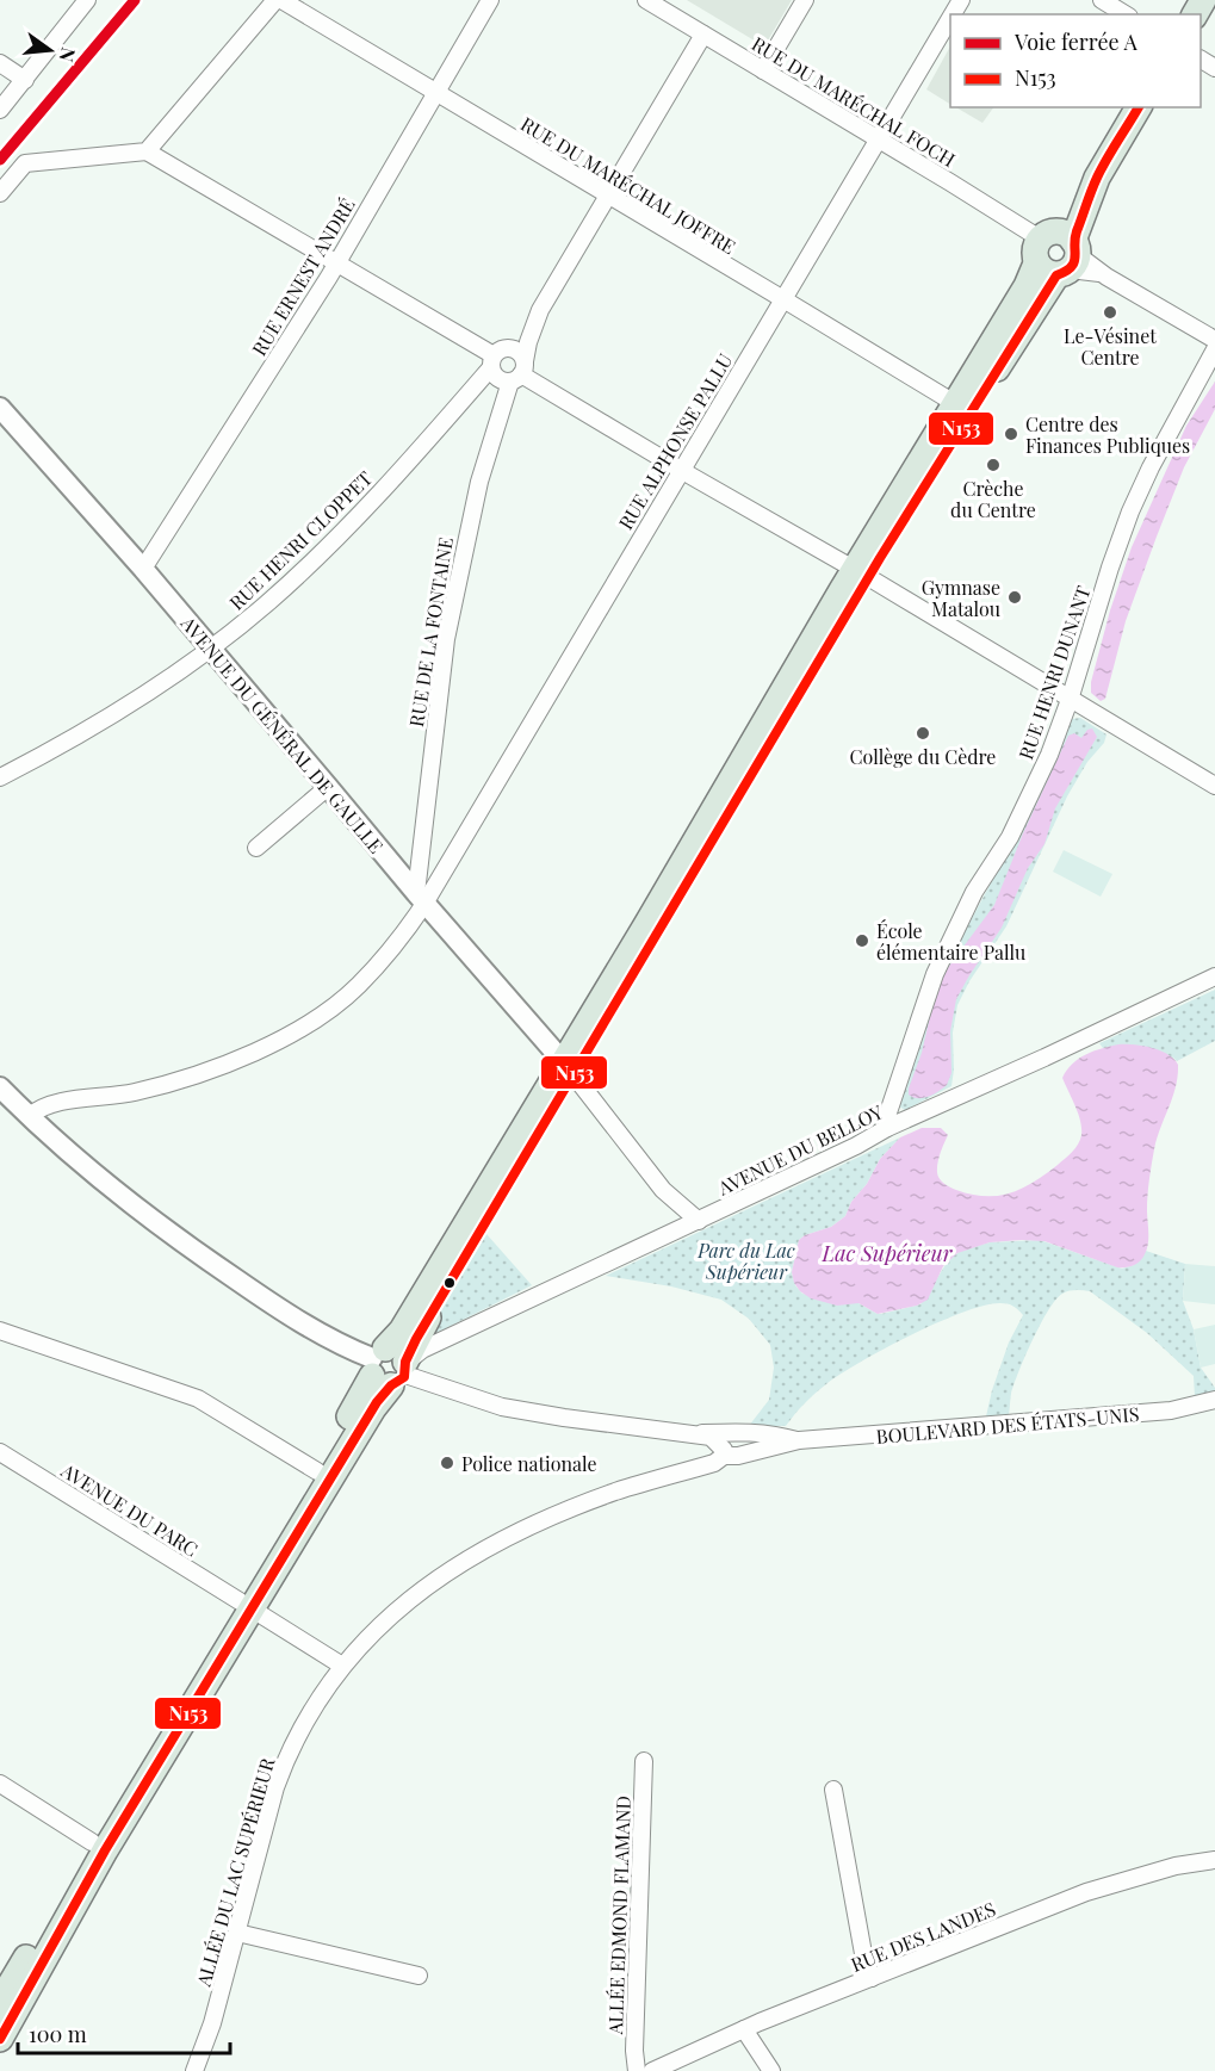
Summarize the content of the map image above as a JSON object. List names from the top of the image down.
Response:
{
  "streets": {
    "street": [
      "RUE DU MARÉCHAL FOCH",
      "RUE DU MARÉCHAL JOFFRE",
      "RUE ERNEST ANDRÉ",
      "RUE ALPHONSE PALLU",
      "RUE HENRI CLOPPET",
      "RUE DE LA FONTAINE",
      "RUE HENRI DUNANT",
      "AVENUE DU GÉNÉRAL DE GAULLE",
      "AVENUE DU BELLOY",
      "BOULEVARD DES ÉTATS-UNIS",
      "AVENUE DU PARC",
      "ALLÉE DU LAC SUPÉRIEUR",
      "ALLÉE EDMOND FLAMAND",
      "RUE DES LANDES"
    ]
  },
  "crossings": [
    ["RUE DU MARÉCHAL FOCH", "RUE ALPHONSE PALLU"],
    ["RUE DU MARÉCHAL FOCH", "RUE HENRI CLOPPET"],
    ["RUE DU MARÉCHAL JOFFRE", "RUE ERNEST ANDRÉ"],
    ["RUE DU MARÉCHAL JOFFRE", "RUE ALPHONSE PALLU"],
    ["RUE DU MARÉCHAL JOFFRE", "RUE HENRI CLOPPET"],
    ["RUE ERNEST ANDRÉ", "AVENUE DU GÉNÉRAL DE GAULLE"],
    ["RUE ALPHONSE PALLU", "RUE DE LA FONTAINE"],
    ["RUE ALPHONSE PALLU", "AVENUE DU GÉNÉRAL DE GAULLE"],
    ["RUE ALPHONSE PALLU", "BOULEVARD DES ÉTATS-UNIS"],
    ["RUE HENRI CLOPPET", "RUE DE LA FONTAINE"],
    ["RUE HENRI CLOPPET", "AVENUE DU GÉNÉRAL DE GAULLE"],
    ["RUE DE LA FONTAINE", "AVENUE DU GÉNÉRAL DE GAULLE"],
    ["RUE HENRI DUNANT", "AVENUE DU BELLOY"],
    ["AVENUE DU BELLOY", "BOULEVARD DES ÉTATS-UNIS"],
    ["BOULEVARD DES ÉTATS-UNIS", "ALLÉE DU LAC SUPÉRIEUR"],
    ["AVENUE DU PARC", "ALLÉE DU LAC SUPÉRIEUR"]
  ],
  "water": ["Lac Supérieur"],
  "parks": ["Parc du Lac Supérieur"],
  "places": [
    "Le-Vésinet Centre",
    "Centre des Finances Publiques",
    "Crèche du Centre",
    "Gymnase Matalou",
    "Collège du Cèdre",
    "École élémentaire Pallu",
    "Police nationale"
  ],
  "lines": ["rail line A", "transit line N153"],
  "legend": ["Voie ferrée A", "N153"],
  "scale_bar": "100 m",
  "north": "right"
}
